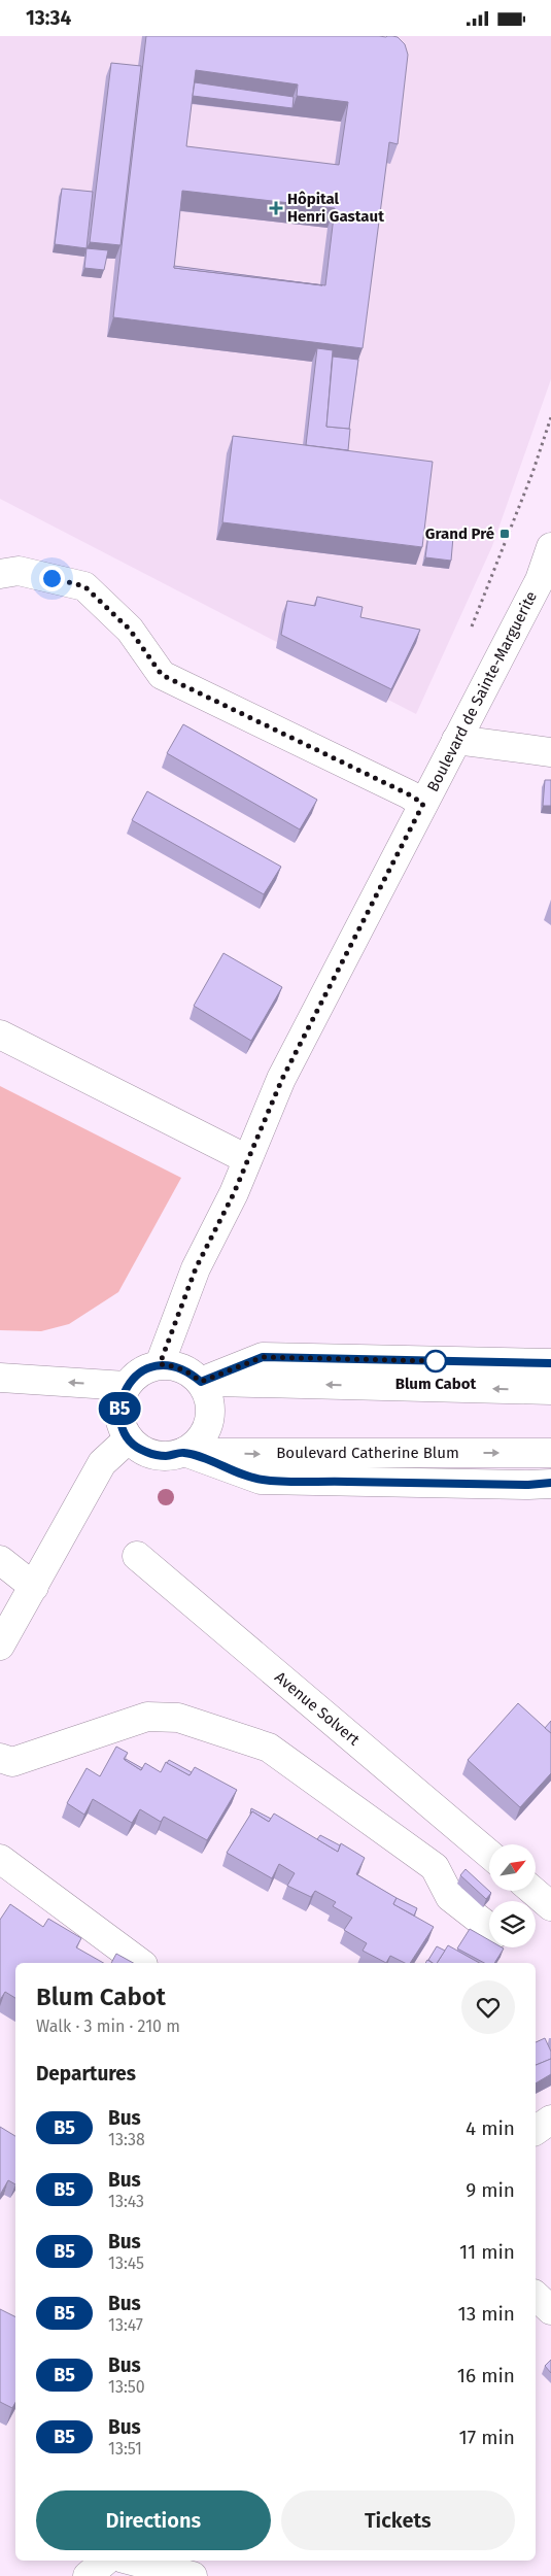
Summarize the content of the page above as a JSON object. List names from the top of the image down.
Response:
{
  "streets": {
    "street": ["Boulevard de Sainte-Marguerite", "Boulevard Catherine Blum", "Avenue Solvert"]
  },
  "crossings": [
    ["Boulevard de Sainte-Marguerite", "Boulevard Catherine Blum"]
  ],
  "places": {
    "health": ["Hôpital Henri Gastaut"],
    "transit": ["Grand Pré"],
    "other": ["Blum Cabot"]
  },
  "lines": ["bus line B5"],
  "north": "top right",
  "page": {
    "status": "13:34",
    "on_map": "B5",
    "heading": [
      ["Blum Cabot", "Walk · 3 min · 210 m"],
      "Departures"
    ],
    "list": [
      {
        "mark": "B5",
        "name": "Bus",
        "note": "13:38",
        "value": "4 min"
      },
      {
        "mark": "B5",
        "name": "Bus",
        "note": "13:43",
        "value": "9 min"
      },
      {
        "mark": "B5",
        "name": "Bus",
        "note": "13:45",
        "value": "11 min"
      },
      {
        "mark": "B5",
        "name": "Bus",
        "note": "13:47",
        "value": "13 min"
      },
      {
        "mark": "B5",
        "name": "Bus",
        "note": "13:50",
        "value": "16 min"
      },
      {
        "mark": "B5",
        "name": "Bus",
        "note": "13:51",
        "value": "17 min"
      }
    ],
    "buttons": ["Directions", "Tickets"]
  }
}
